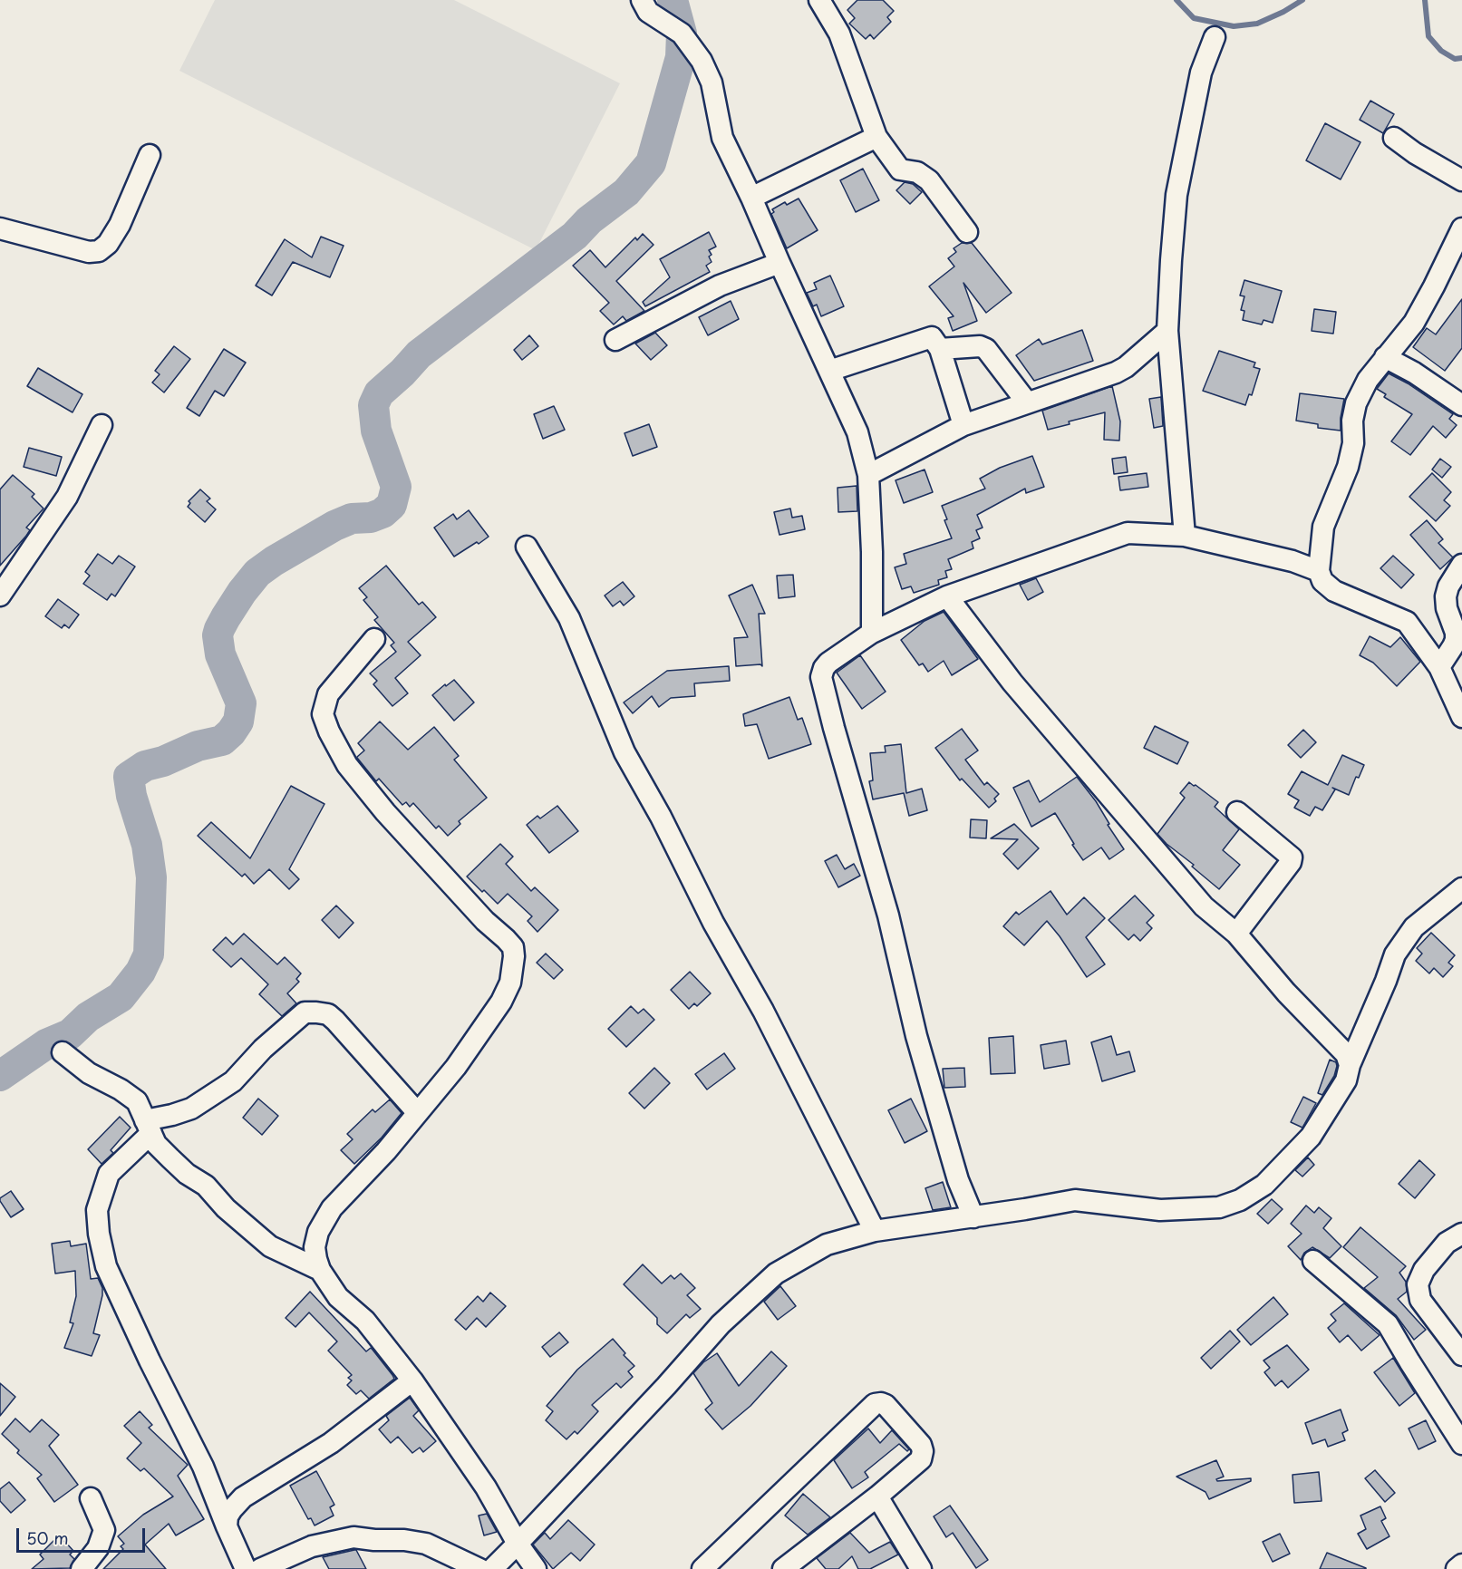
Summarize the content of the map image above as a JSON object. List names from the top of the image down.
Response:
{
  "scale_bar": "50 m"
}
